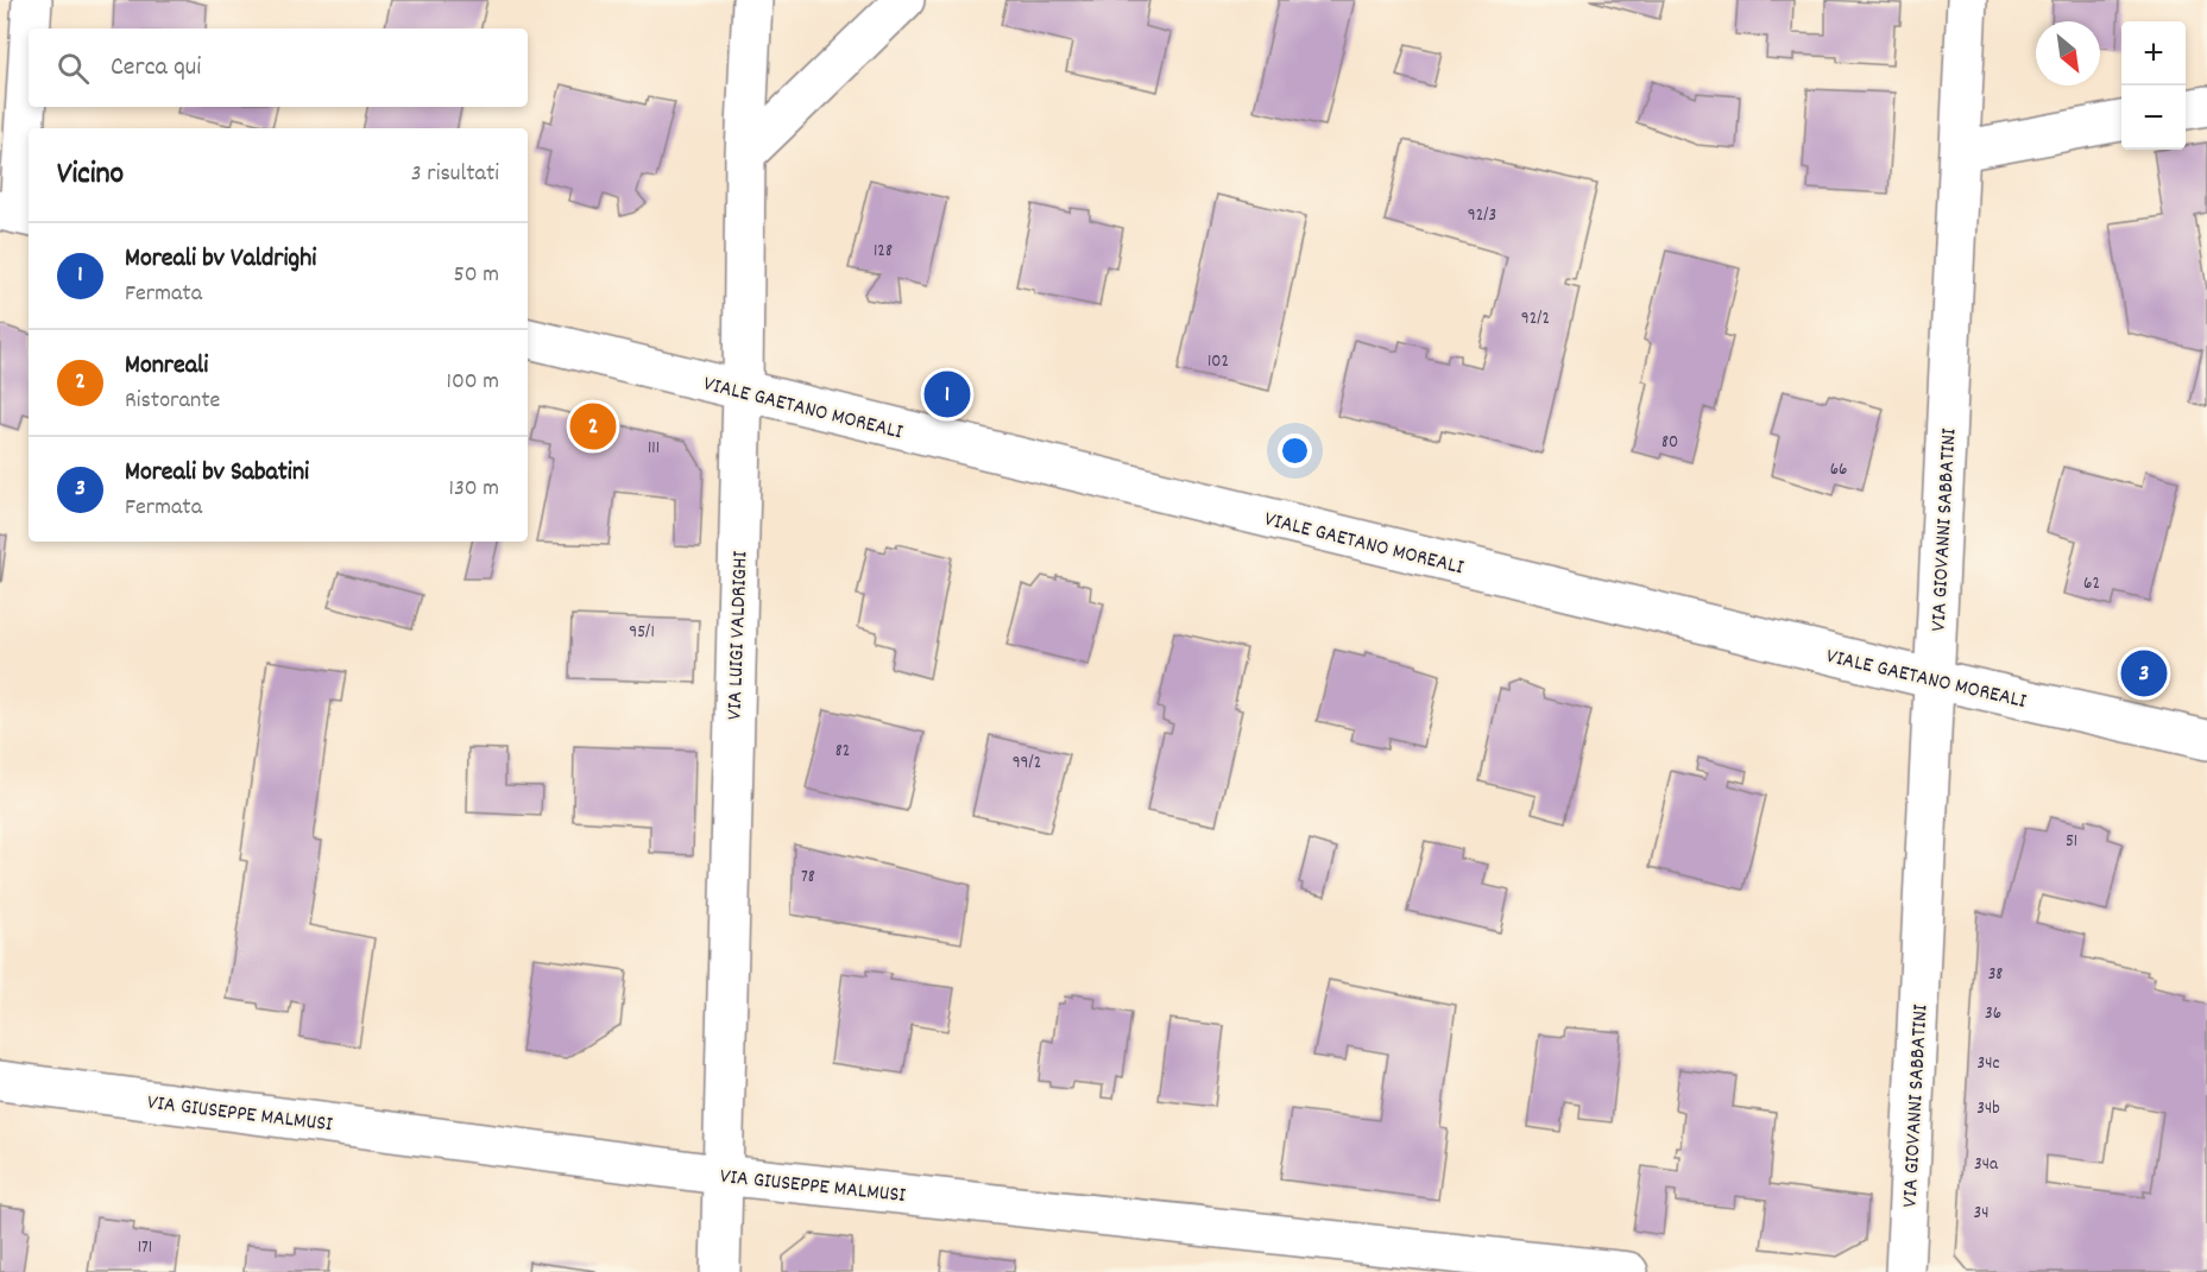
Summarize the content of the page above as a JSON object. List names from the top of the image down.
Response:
{
  "streets": {
    "street": [
      "VIALE GAETANO MOREALI",
      "VIA GIOVANNI SABBATINI",
      "VIA LUIGI VALDRIGHI",
      "VIA GIUSEPPE MALMUSI"
    ]
  },
  "crossings": [
    ["VIALE GAETANO MOREALI", "VIA GIOVANNI SABBATINI"],
    ["VIALE GAETANO MOREALI", "VIA LUIGI VALDRIGHI"],
    ["VIA LUIGI VALDRIGHI", "VIA GIUSEPPE MALMUSI"]
  ],
  "house_numbers": [
    "92/3",
    "128",
    "92/2",
    "102",
    "80",
    "111",
    "66",
    "62",
    "95/1",
    "82",
    "99/2",
    "51",
    "78",
    "38",
    "36",
    "34c",
    "34b",
    "34a",
    "34",
    "171"
  ],
  "north": "bottom right",
  "page": {
    "map_buttons": ["+", "−"],
    "search": "Cerca qui",
    "heading": ["Vicino", "3 risultati"],
    "list": [
      {
        "mark": "1",
        "name": "Moreali bv Valdrighi",
        "note": "Fermata",
        "value": "50 m"
      },
      {
        "mark": "2",
        "name": "Monreali",
        "note": "Ristorante",
        "value": "100 m"
      },
      {
        "mark": "3",
        "name": "Moreali bv Sabatini",
        "note": "Fermata",
        "value": "130 m"
      }
    ],
    "pins": ["1", "2", "3"]
  }
}
